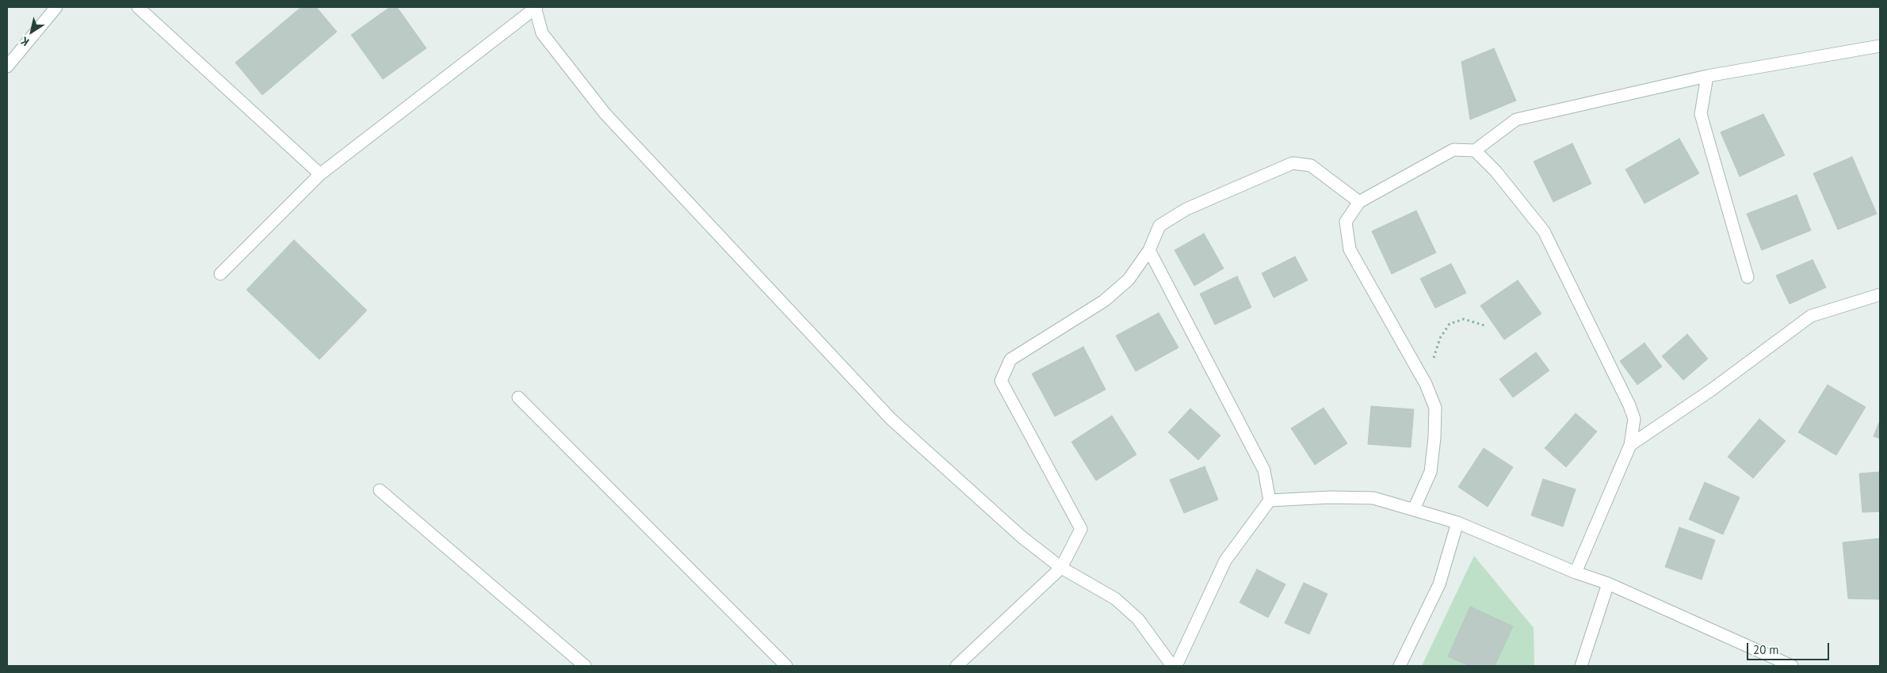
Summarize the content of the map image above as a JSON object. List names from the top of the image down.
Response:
{
  "scale_bar": "20 m",
  "north": "bottom left"
}
